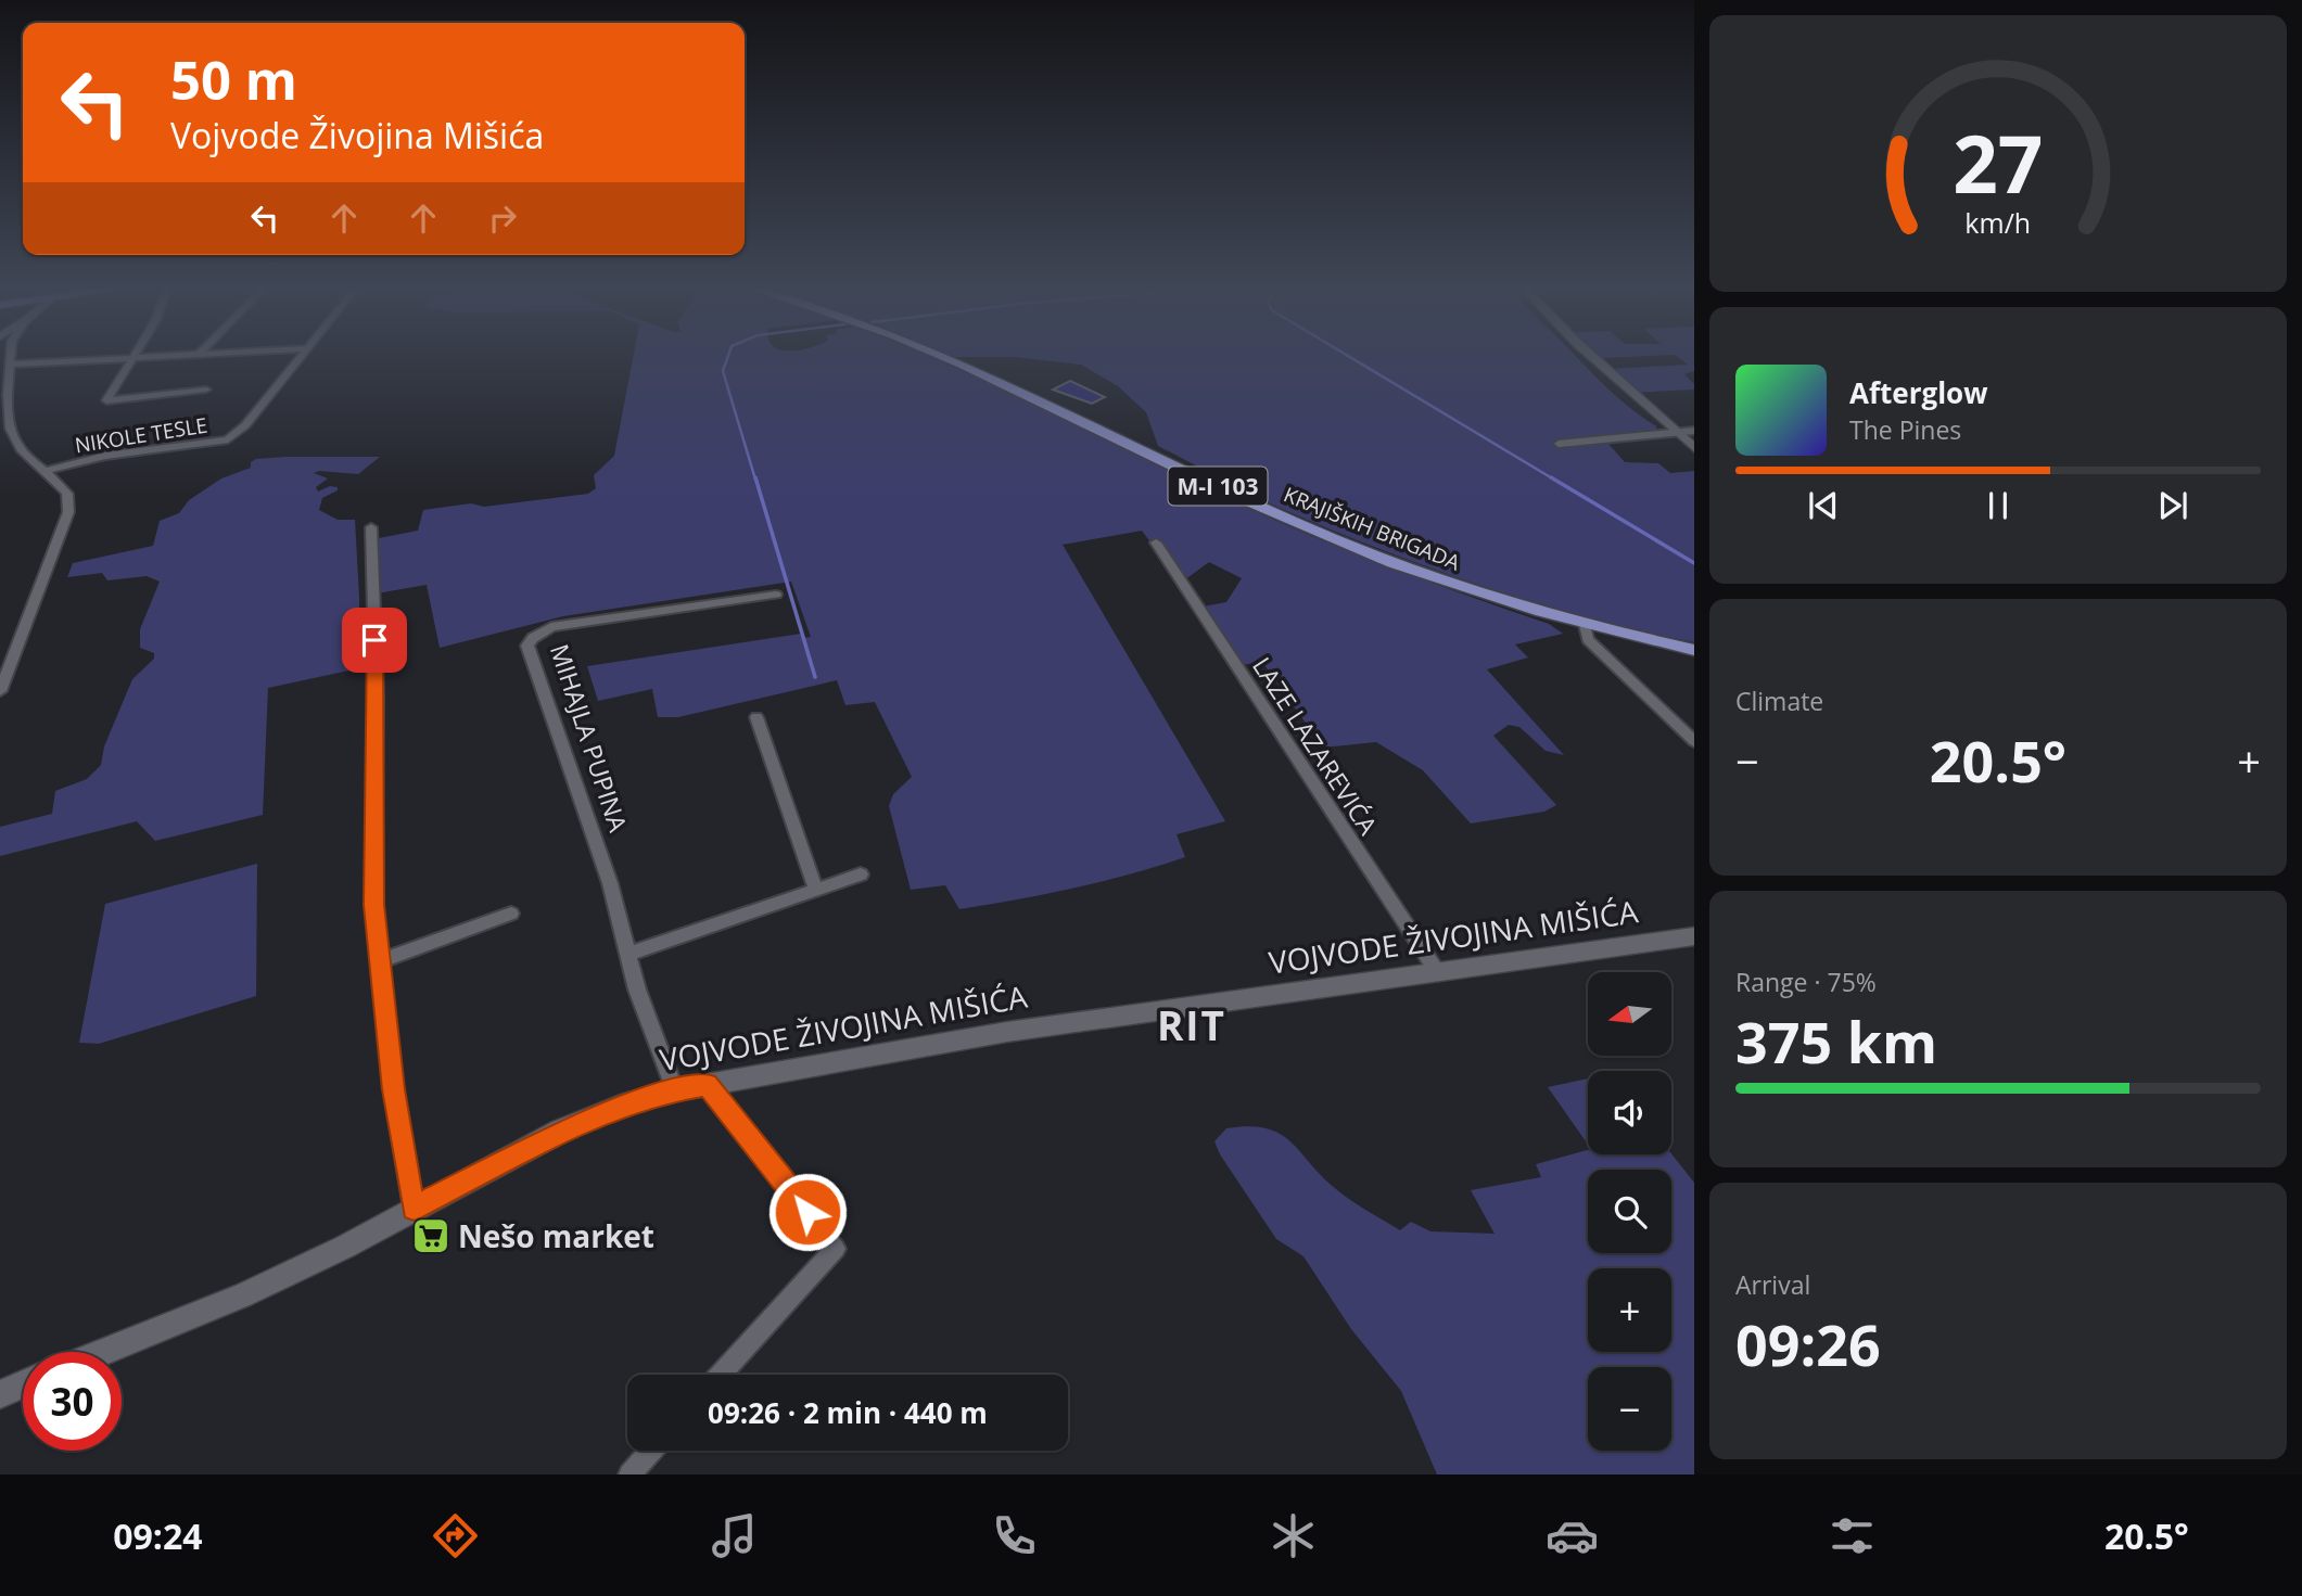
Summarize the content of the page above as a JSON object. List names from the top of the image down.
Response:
{
  "streets": {
    "main road": ["M-I 103", "KRAJIŠKIH BRIGADA"],
    "street": [
      "NIKOLE TESLE",
      "MIHAJLA PUPINA",
      "LAZE LAZAREVIĆA",
      "VOJVODE ŽIVOJINA MIŠIĆA"
    ]
  },
  "crossings": [
    ["MIHAJLA PUPINA", "VOJVODE ŽIVOJINA MIŠIĆA"],
    ["LAZE LAZAREVIĆA", "VOJVODE ŽIVOJINA MIŠIĆA"]
  ],
  "districts": ["RIT"],
  "places": {
    "supermarket": ["Nešo market"]
  },
  "north": "left",
  "page": {
    "turn": ["50 m", "Vojvode Živojina Mišića"],
    "song": ["Afterglow", "The Pines"],
    "tile": [
      "Climate",
      ["Range · 75%", "375 km"],
      ["Arrival", "09:26"]
    ],
    "heat": ["−", "20.5°", "+"],
    "map_buttons": ["+", "−"],
    "limit": "30",
    "trip": "09:26 · 2 min · 440 m",
    "tabs": ["09:24", "20.5°"],
    "gauge": ["27", "km/h"]
  }
}
